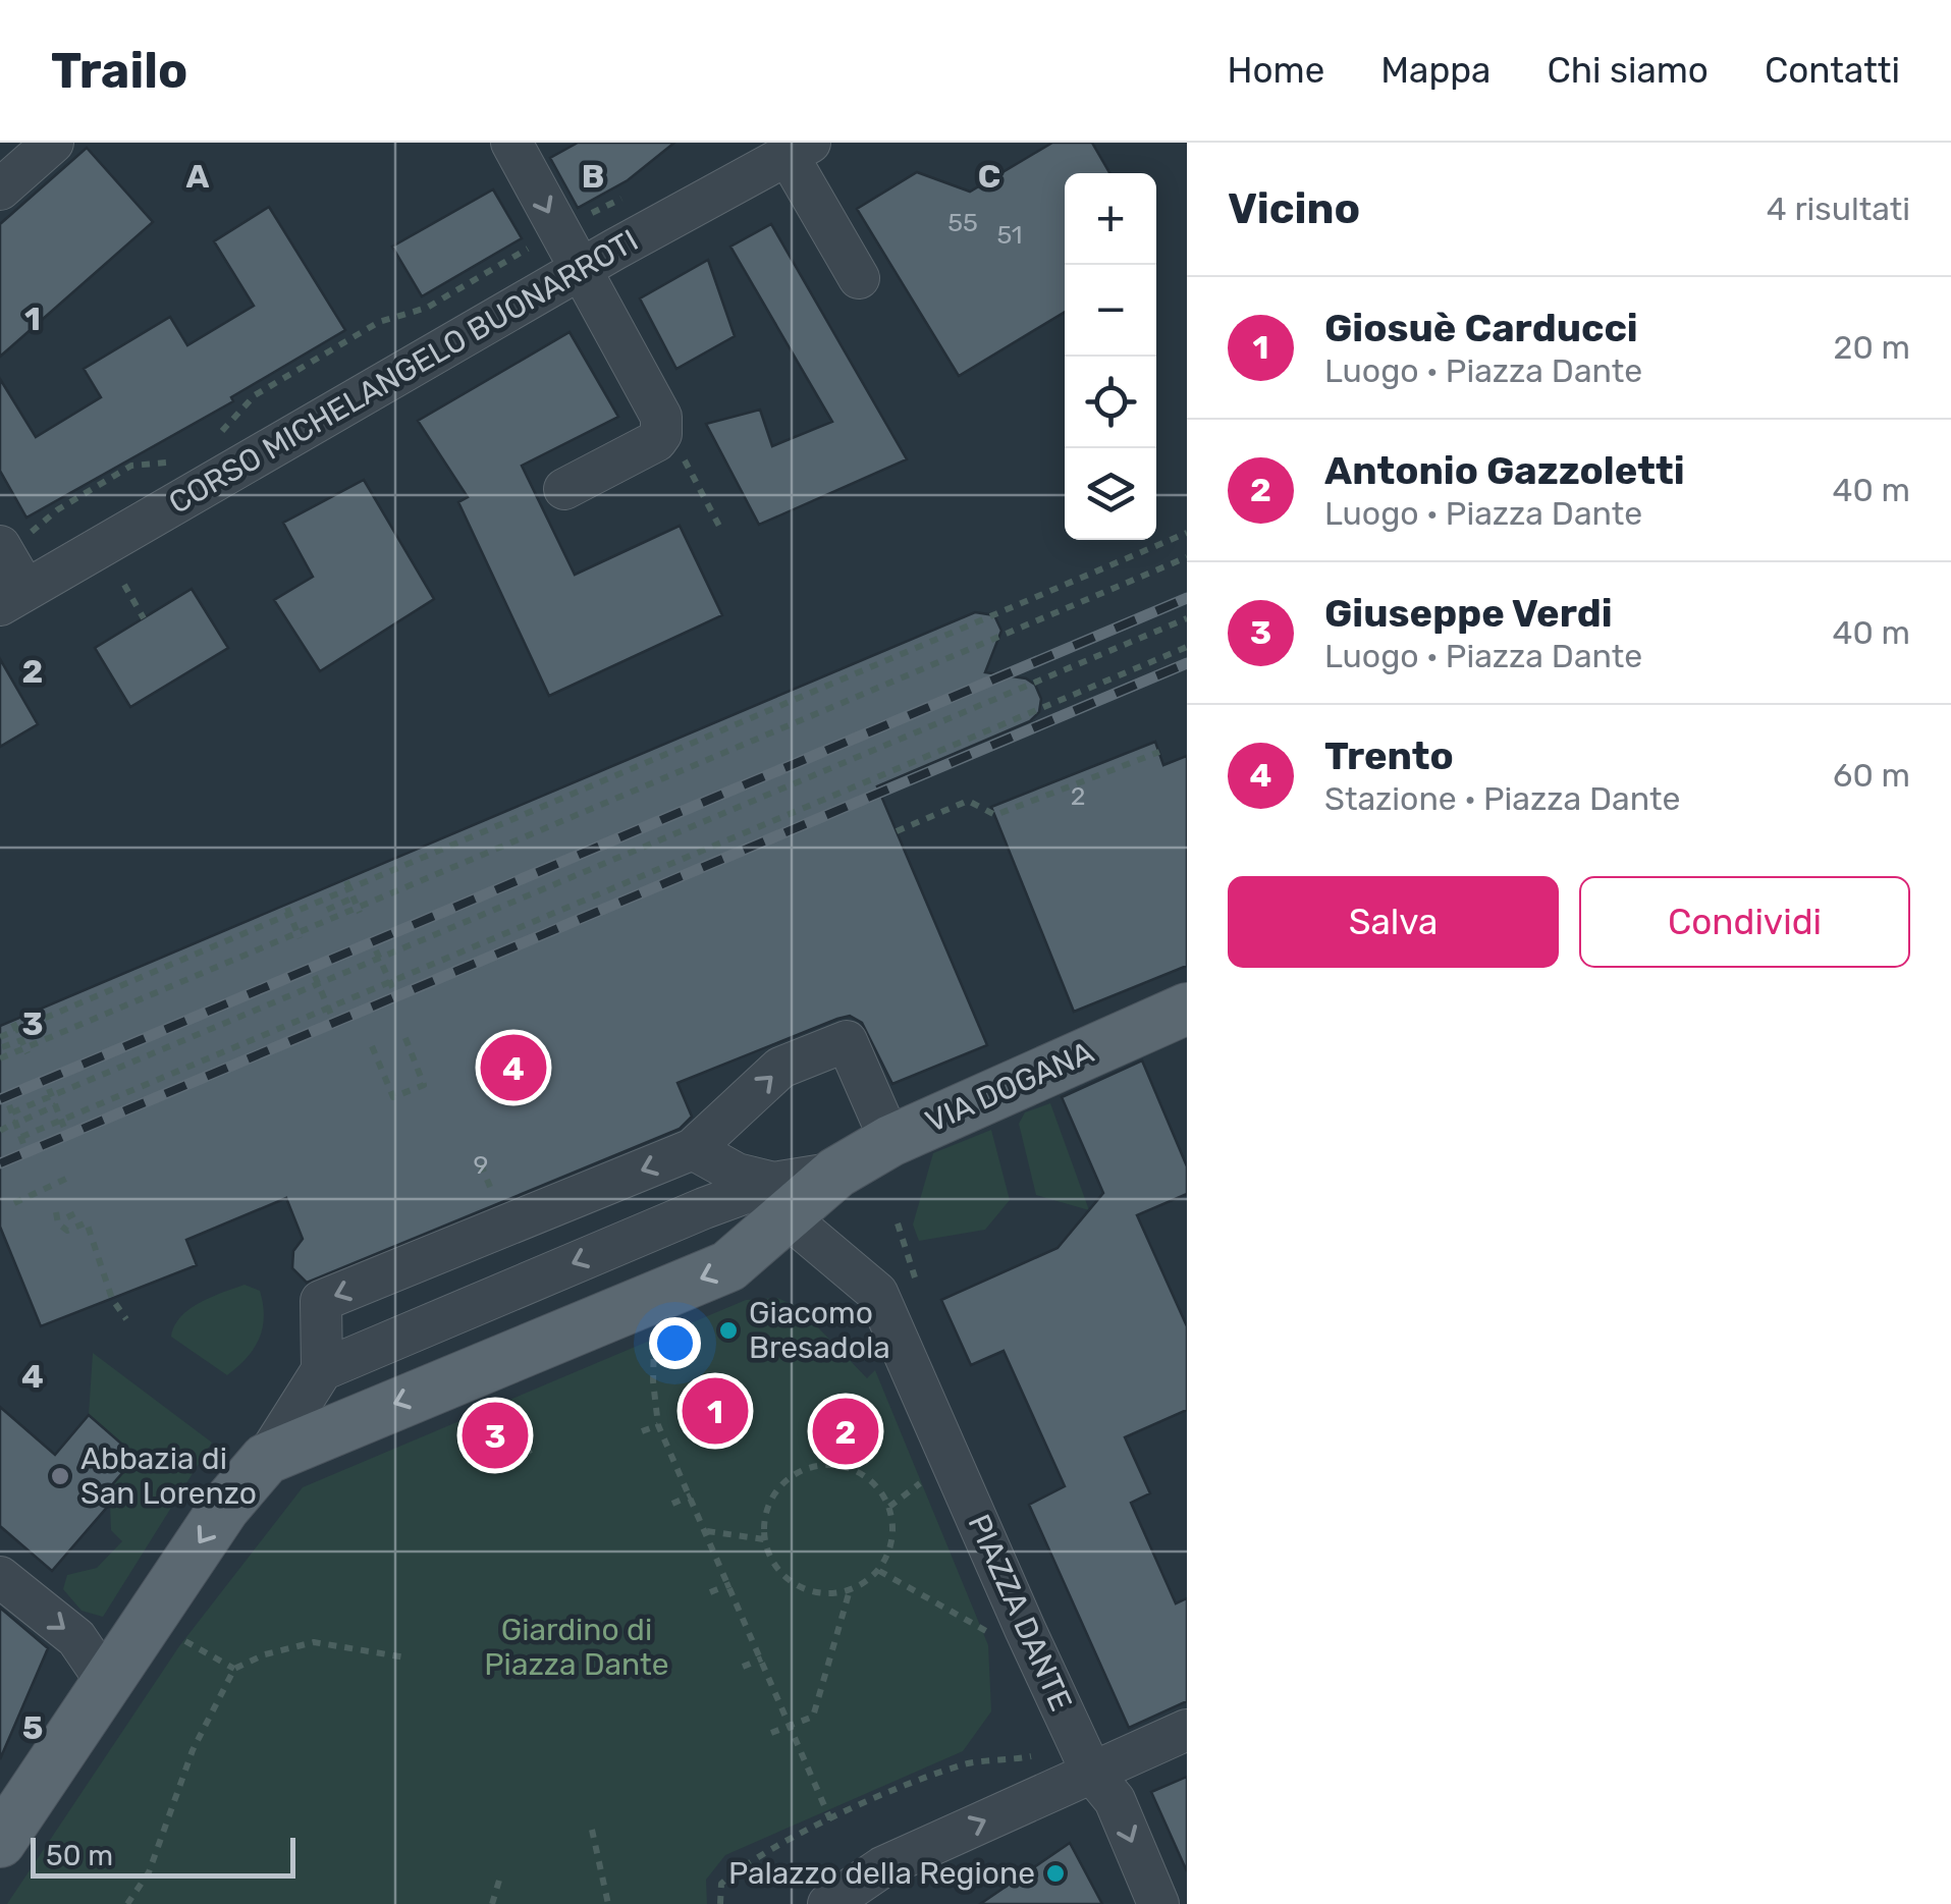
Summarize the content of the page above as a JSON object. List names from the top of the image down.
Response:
{
  "streets": {
    "main road": ["VIA DOGANA"],
    "street": ["CORSO MICHELANGELO BUONARROTI", "PIAZZA DANTE"]
  },
  "crossings": [
    ["VIA DOGANA", "PIAZZA DANTE"]
  ],
  "parks": ["Giardino di Piazza Dante"],
  "places": ["Giacomo Bresadola", "Abbazia di San Lorenzo", "Palazzo della Regione"],
  "house_numbers": [
    "55",
    "51",
    "2",
    "9"
  ],
  "scale_bar": "50 m",
  "page": {
    "header": "Trailo",
    "nav": [
      "Home",
      "Mappa",
      "Chi siamo",
      "Contatti"
    ],
    "heading": ["Vicino", "4 risultati"],
    "map_buttons": ["+", "−"],
    "list": [
      {
        "mark": "1",
        "name": "Giosuè Carducci",
        "note": "Luogo · Piazza Dante",
        "value": "20 m"
      },
      {
        "mark": "2",
        "name": "Antonio Gazzoletti",
        "note": "Luogo · Piazza Dante",
        "value": "40 m"
      },
      {
        "mark": "3",
        "name": "Giuseppe Verdi",
        "note": "Luogo · Piazza Dante",
        "value": "40 m"
      },
      {
        "mark": "4",
        "name": "Trento",
        "note": "Stazione · Piazza Dante",
        "value": "60 m"
      }
    ],
    "buttons": ["Salva", "Condividi"],
    "pins": [
      "4",
      "1",
      "2",
      "3"
    ],
    "scale": "50 m"
  },
  "grid": {
    "columns": ["A", "B", "C"],
    "rows": [
      "1",
      "2",
      "3",
      "4",
      "5"
    ]
  }
}
